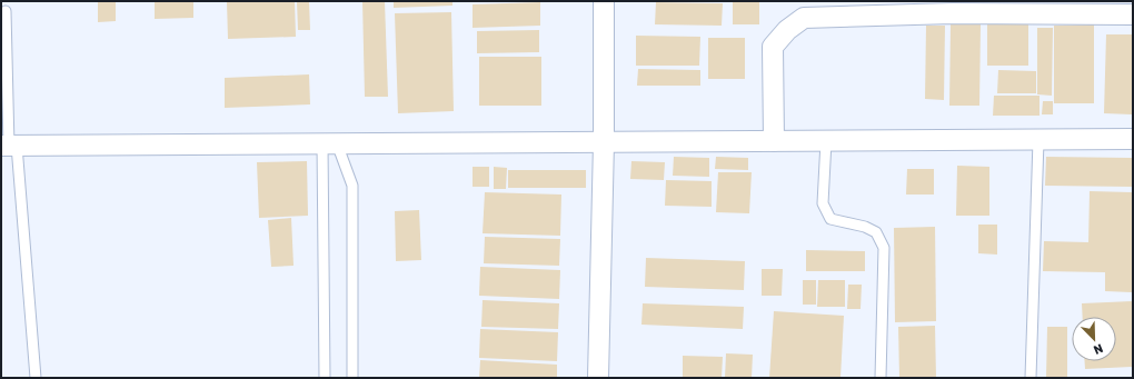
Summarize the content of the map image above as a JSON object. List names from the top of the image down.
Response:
{
  "north": "bottom right"
}
